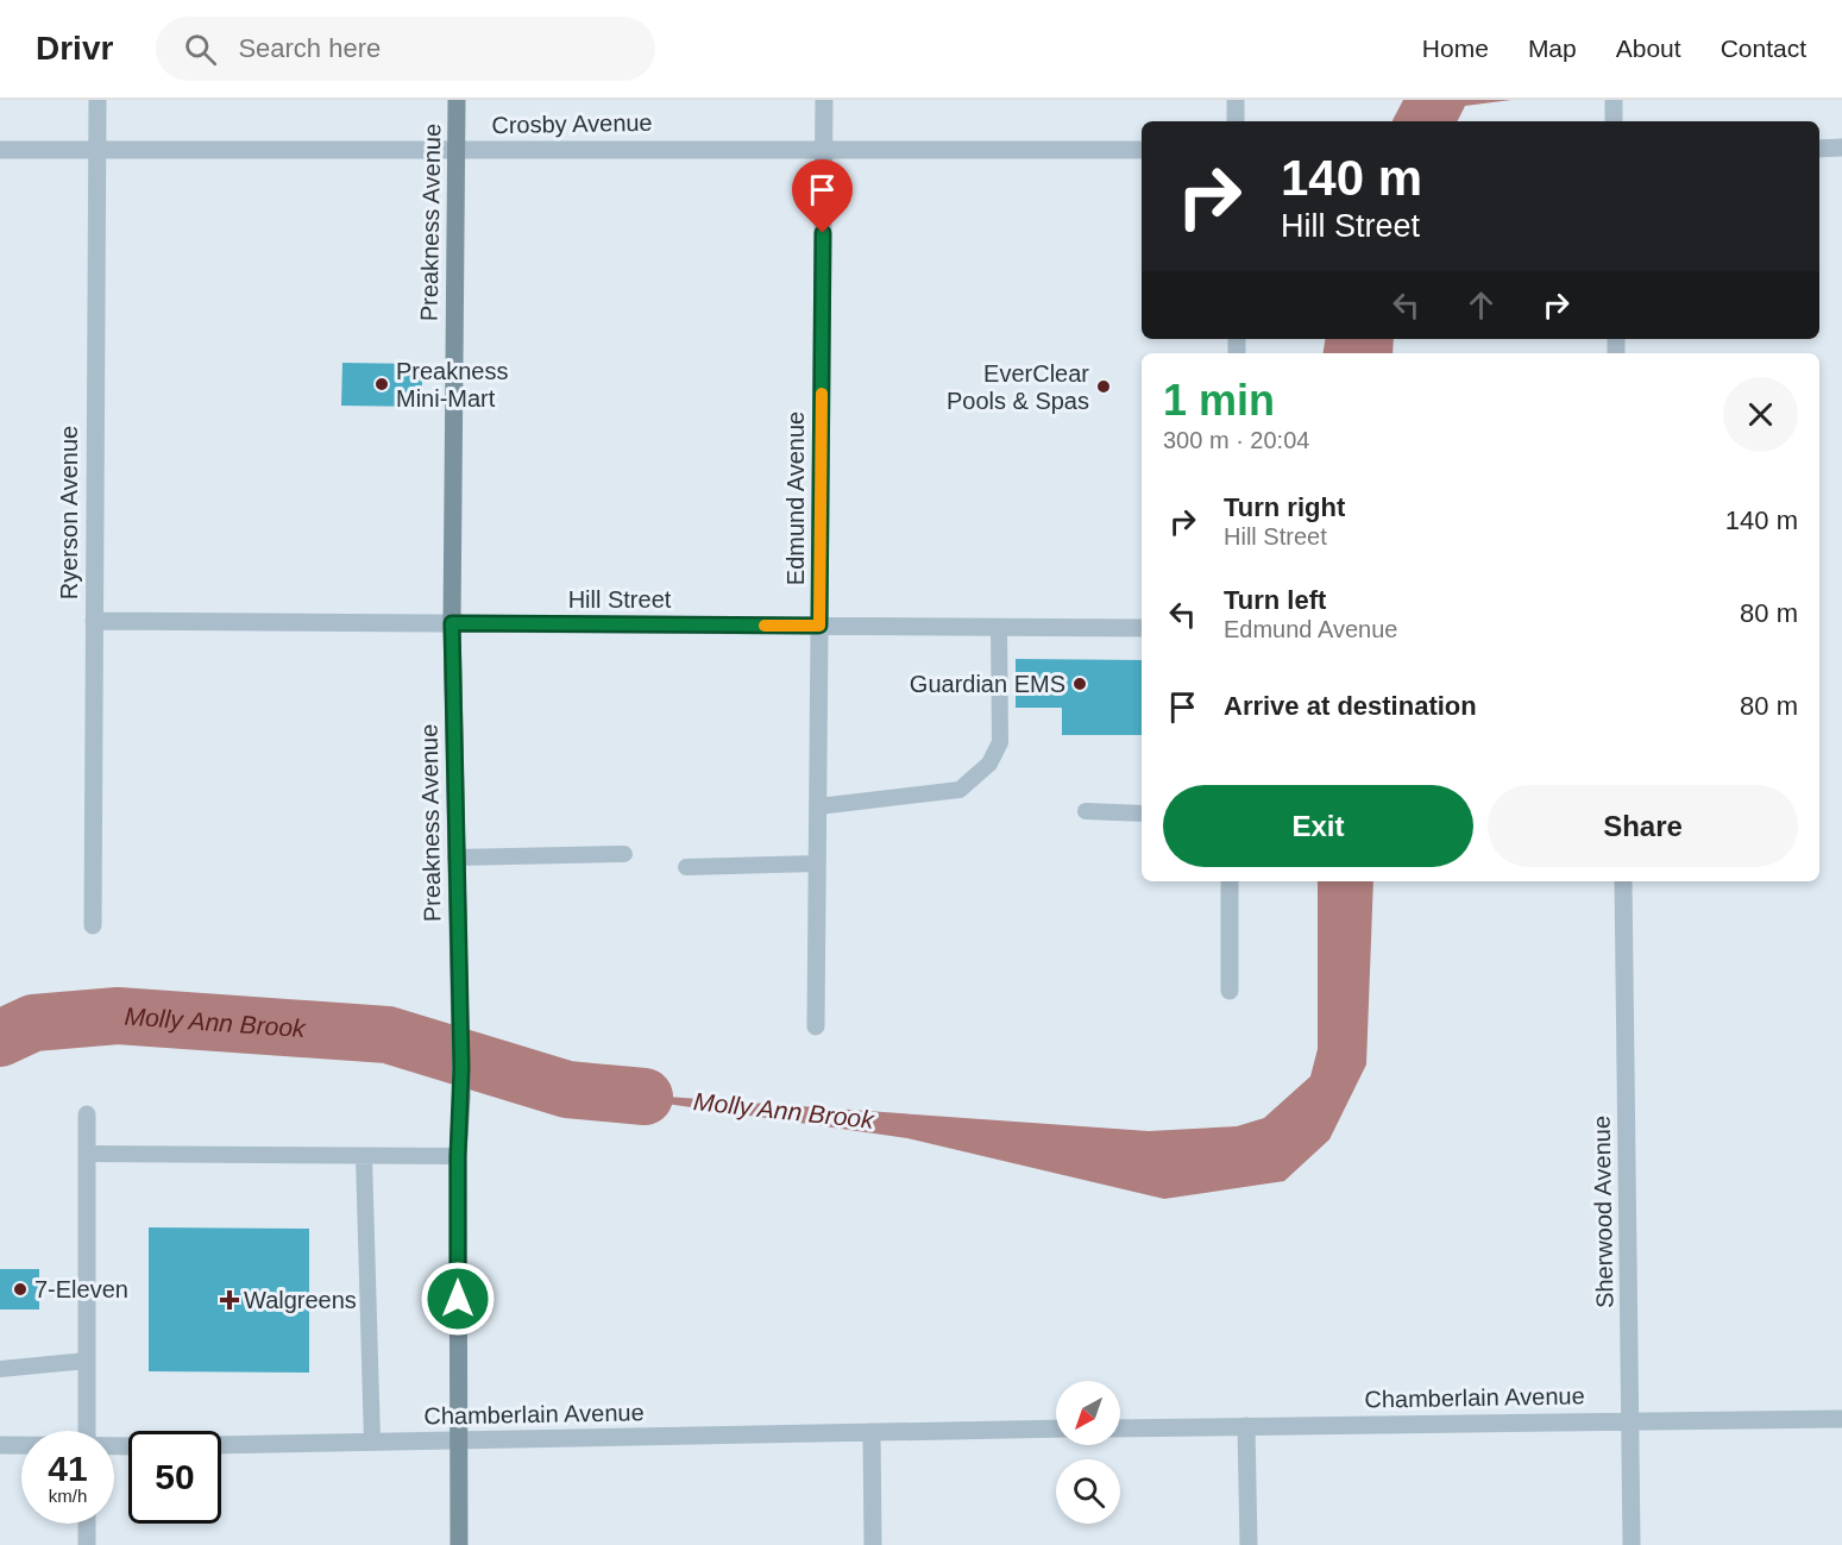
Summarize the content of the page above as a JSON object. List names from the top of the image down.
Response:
{
  "streets": {
    "main road": ["Preakness Avenue"],
    "street": [
      "Crosby Avenue",
      "Edmund Avenue",
      "Ryerson Avenue",
      "Hill Street",
      "Sherwood Avenue",
      "Chamberlain Avenue"
    ]
  },
  "crossings": [
    ["Crosby Avenue", "Preakness Avenue"],
    ["Crosby Avenue", "Edmund Avenue"],
    ["Crosby Avenue", "Ryerson Avenue"],
    ["Preakness Avenue", "Hill Street"],
    ["Preakness Avenue", "Chamberlain Avenue"],
    ["Edmund Avenue", "Hill Street"],
    ["Ryerson Avenue", "Hill Street"],
    ["Sherwood Avenue", "Chamberlain Avenue"]
  ],
  "water": ["Molly Ann Brook"],
  "places": {
    "other": [
      "Preakness Mini-Mart",
      "EverClear Pools & Spas",
      "Guardian EMS",
      "7-Eleven"
    ],
    "health": ["Walgreens"]
  },
  "north": "bottom left",
  "page": {
    "header": "Drivr",
    "search": "Search here",
    "nav": [
      "Home",
      "Map",
      "About",
      "Contact"
    ],
    "turn": ["140 m", "Hill Street"],
    "heading": ["1 min", "300 m · 20:04"],
    "list": [
      {
        "name": "Turn right",
        "note": "Hill Street",
        "value": "140 m"
      },
      {
        "name": "Turn left",
        "note": "Edmund Avenue",
        "value": "80 m"
      },
      {
        "name": "Arrive at destination",
        "value": "80 m"
      }
    ],
    "buttons": ["Exit", "Share"],
    "speed": "41 km/h",
    "limit": "50"
  }
}
